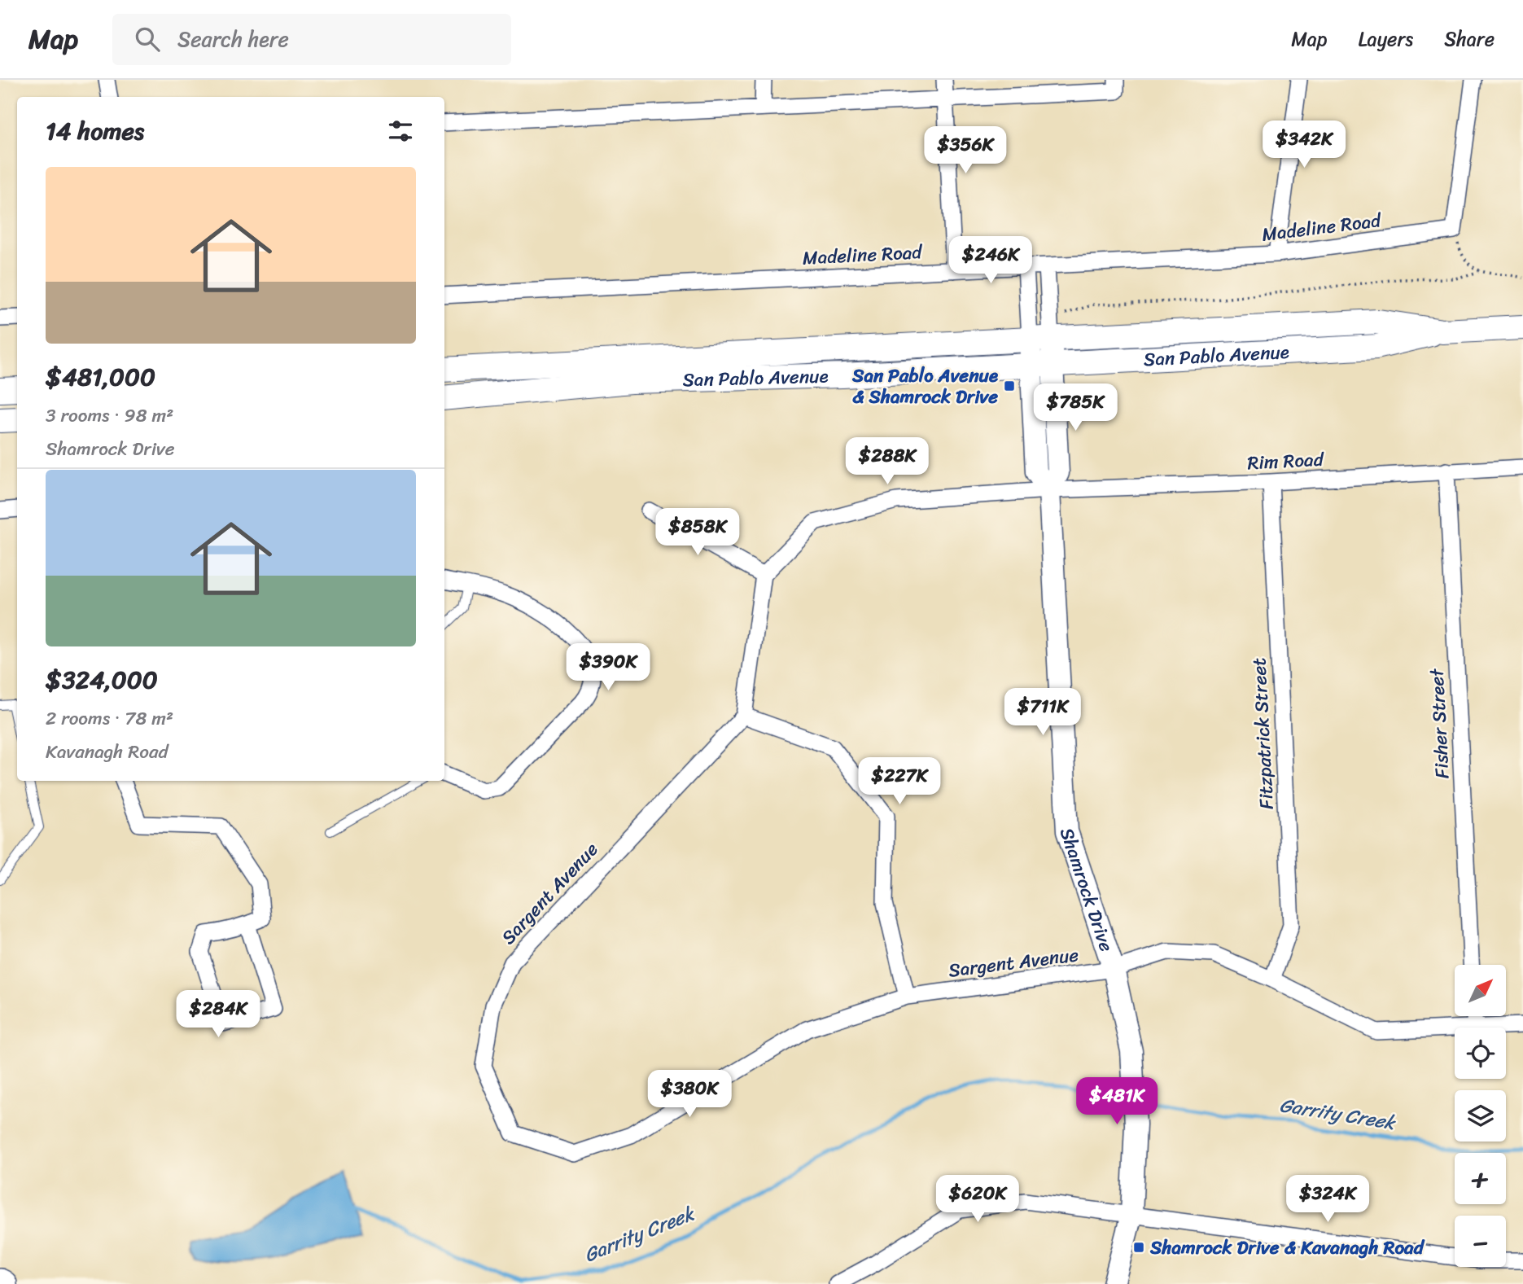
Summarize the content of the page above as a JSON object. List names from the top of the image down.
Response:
{
  "streets": {
    "main road": ["San Pablo Avenue"],
    "street": [
      "Madeline Road",
      "Rim Road",
      "Fisher Street",
      "Fitzpatrick Street",
      "Shamrock Drive",
      "Sargent Avenue"
    ]
  },
  "crossings": [
    ["Madeline Road", "Shamrock Drive"],
    ["San Pablo Avenue", "Shamrock Drive"],
    ["Rim Road", "Fisher Street"],
    ["Rim Road", "Fitzpatrick Street"],
    ["Rim Road", "Shamrock Drive"],
    ["Fitzpatrick Street", "Sargent Avenue"],
    ["Shamrock Drive", "Sargent Avenue"]
  ],
  "water": ["Garrity Creek"],
  "places": {
    "transit": ["San Pablo Avenue & Shamrock Drive", "Shamrock Drive & Kavanagh Road"]
  },
  "north": "top right",
  "page": {
    "header": "Map",
    "search": "Search here",
    "nav": ["Map", "Layers", "Share"],
    "heading": "14 homes",
    "price": [
      "$342K",
      "$356K",
      "$246K",
      "$785K",
      "$288K",
      "$858K",
      "$390K",
      "$711K",
      "$227K",
      "$284K",
      "$380K",
      "$481K",
      "$620K",
      "$324K"
    ],
    "list": [
      {
        "name": "$481,000",
        "note": "3 rooms · 98 m² · Shamrock Drive"
      },
      {
        "name": "$324,000",
        "note": "2 rooms · 78 m² · Kavanagh Road"
      }
    ],
    "map_buttons": ["+", "−"]
  }
}
